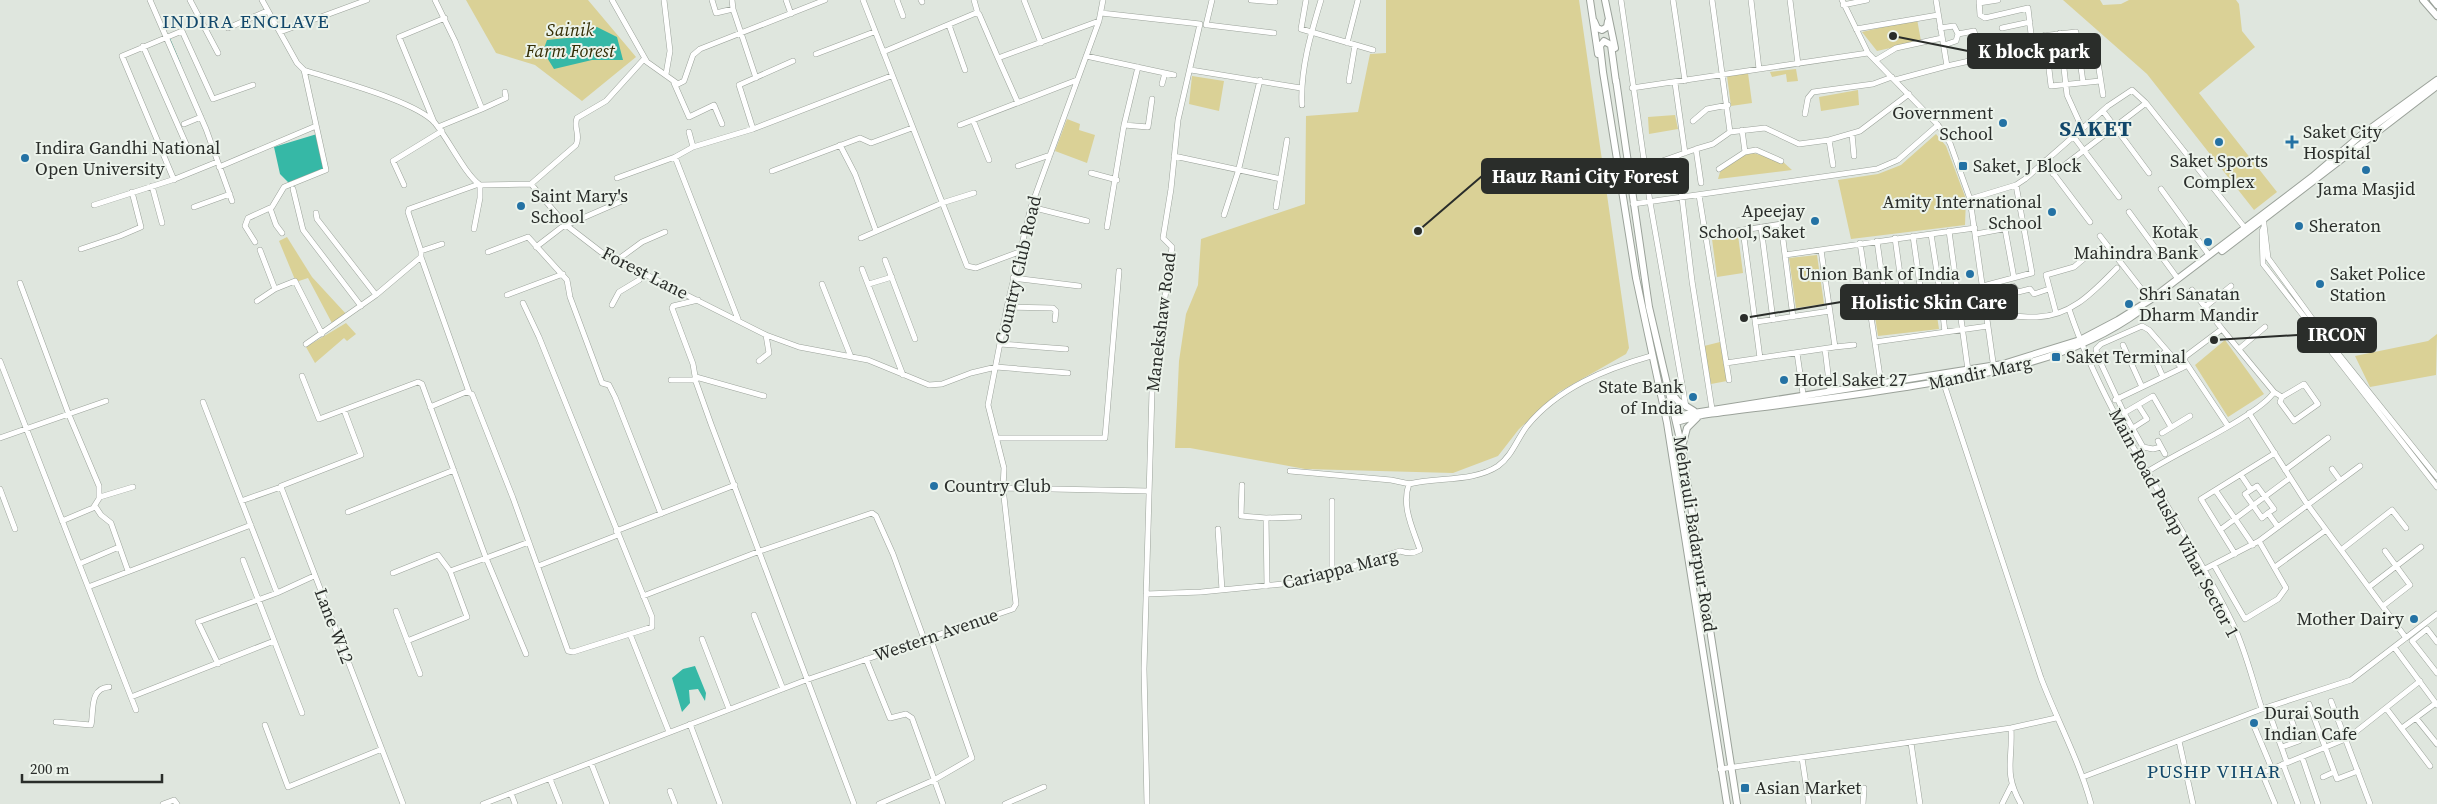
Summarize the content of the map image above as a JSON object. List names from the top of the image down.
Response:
{
  "streets": {
    "main road": ["Mandir Marg", "Mehrauli Badarpur Road"],
    "street": [
      "Country Club Road",
      "Forest Lane",
      "Manekshaw Road",
      "Main Road Pushp Vihar Sector 1",
      "Cariappa Marg",
      "Lane W12",
      "Western Avenue"
    ]
  },
  "crossings": [
    ["Country Club Road", "Forest Lane"],
    ["Country Club Road", "Western Avenue"],
    ["Mandir Marg", "Main Road Pushp Vihar Sector 1"],
    ["Mandir Marg", "Mehrauli Badarpur Road"]
  ],
  "districts": ["INDIRA ENCLAVE", "SAKET", "PUSHP VIHAR"],
  "parks": ["Sainik Farm Forest"],
  "places": {
    "other": [
      "K block park",
      "Government School",
      "Saket Sports Complex",
      "Indira Gandhi National Open University",
      "Jama Masjid",
      "Saint Mary's School",
      "Amity International School",
      "Apeejay School, Saket",
      "Sheraton",
      "Hauz Rani City Forest",
      "Kotak Mahindra Bank",
      "Union Bank of India",
      "Saket Police Station",
      "Shri Sanatan Dharm Mandir",
      "Holistic Skin Care",
      "IRCON",
      "Hotel Saket 27",
      "State Bank of India",
      "Country Club",
      "Mother Dairy",
      "Durai South Indian Cafe"
    ],
    "health": ["Saket City Hospital"],
    "transit": ["Saket, J Block", "Saket Terminal", "Asian Market"]
  },
  "scale_bar": "200 m"
}
